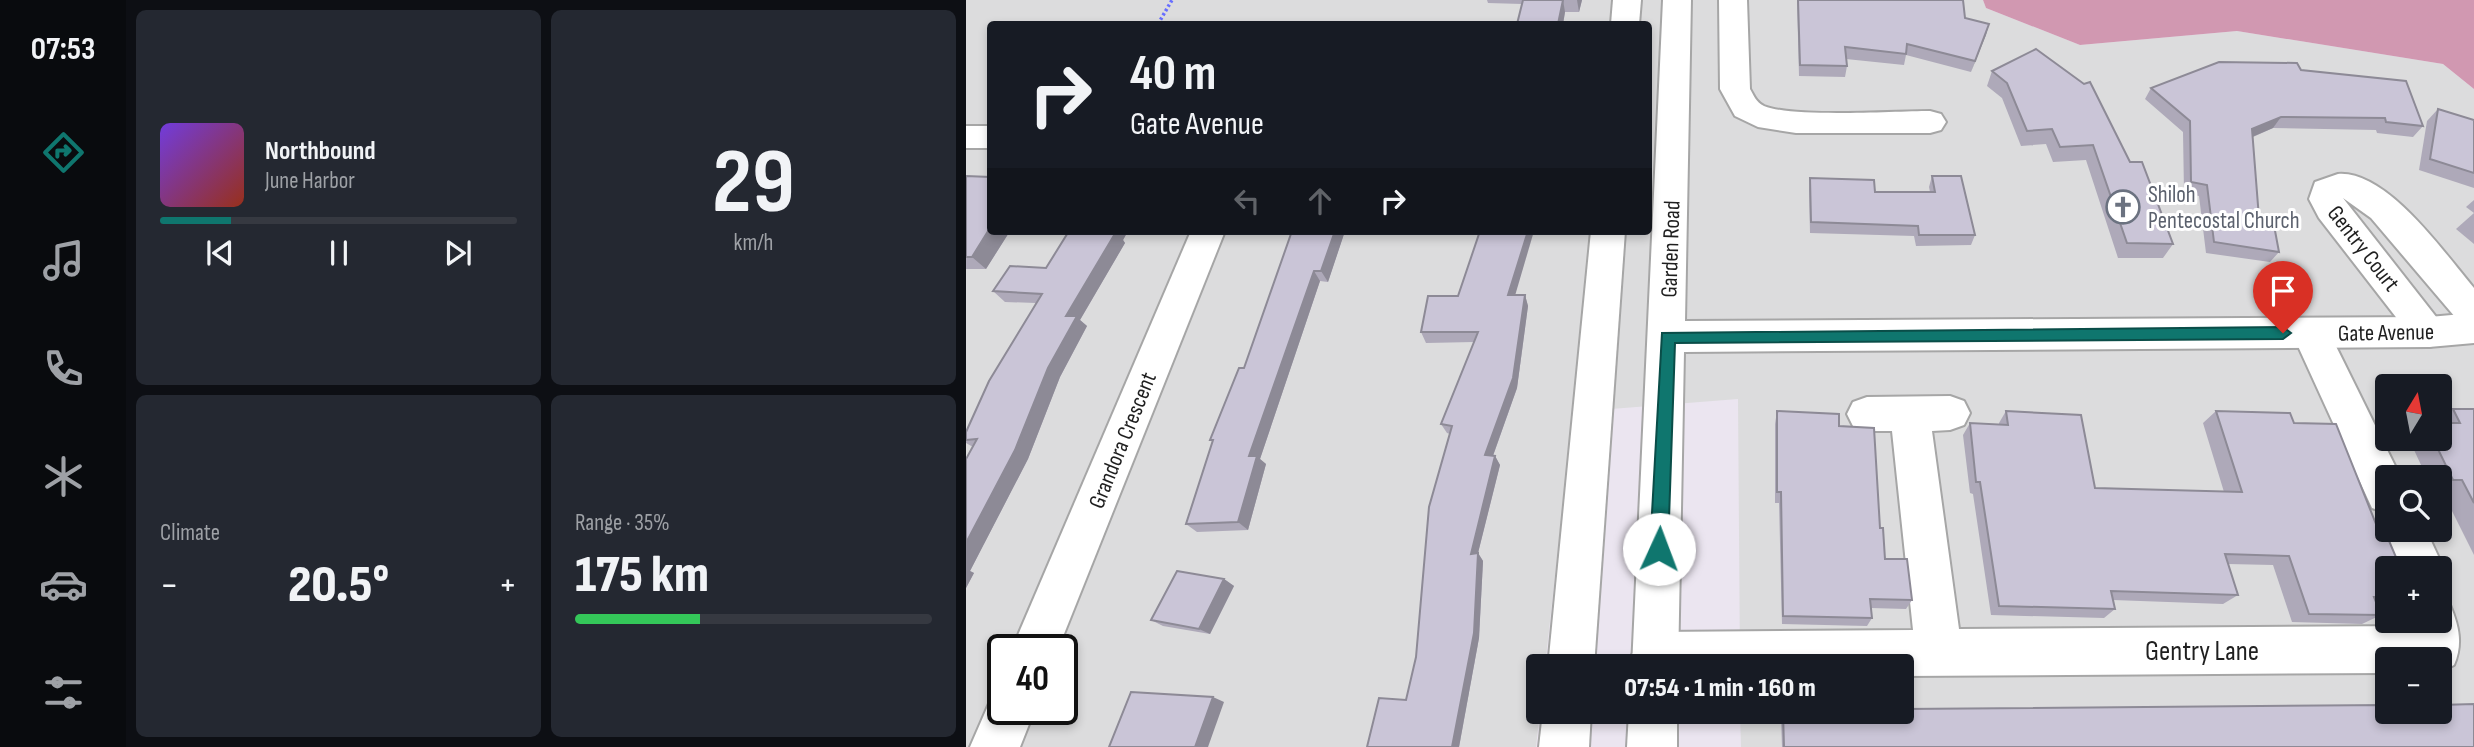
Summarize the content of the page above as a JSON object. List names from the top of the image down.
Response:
{
  "streets": {
    "street": [
      "Gentry Court",
      "Garden Road",
      "Gate Avenue",
      "Grandora Crescent",
      "Gentry Lane"
    ]
  },
  "crossings": [
    ["Gentry Court", "Gate Avenue"],
    ["Garden Road", "Gate Avenue"]
  ],
  "places": {
    "church": ["Shiloh Pentecostal Church"]
  },
  "north": "top",
  "page": {
    "tabs": "07:53",
    "tile": [
      ["29", "km/h"],
      "Climate",
      ["Range · 35%", "175 km"]
    ],
    "turn": ["40 m", "Gate Avenue"],
    "song": ["Northbound", "June Harbor"],
    "map_buttons": ["+", "−"],
    "heat": ["−", "20.5°", "+"],
    "limit": "40",
    "trip": "07:54 · 1 min · 160 m"
  }
}
